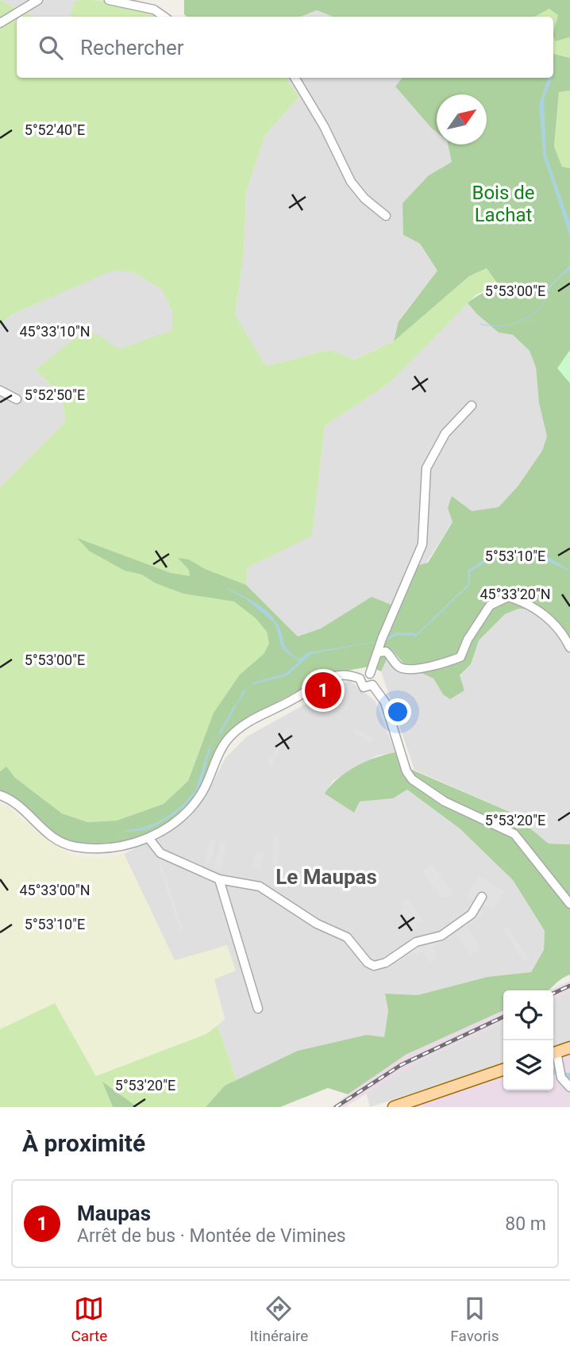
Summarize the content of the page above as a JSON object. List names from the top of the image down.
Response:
{
  "districts": ["Le Maupas"],
  "parks": ["Bois de Lachat"],
  "north": "top right",
  "page": {
    "search": "Rechercher",
    "pins": "1",
    "heading": "À proximité",
    "list": [
      {
        "mark": "1",
        "name": "Maupas",
        "note": "Arrêt de bus · Montée de Vimines",
        "value": "80 m"
      }
    ],
    "nav": ["Carte", "Itinéraire", "Favoris"]
  },
  "coordinates": [
    "5°52'40\"E",
    "5°53'00\"E",
    "45°33'10\"N",
    "5°52'50\"E",
    "5°53'10\"E",
    "45°33'20\"N",
    "5°53'20\"E",
    "45°33'00\"N"
  ]
}
